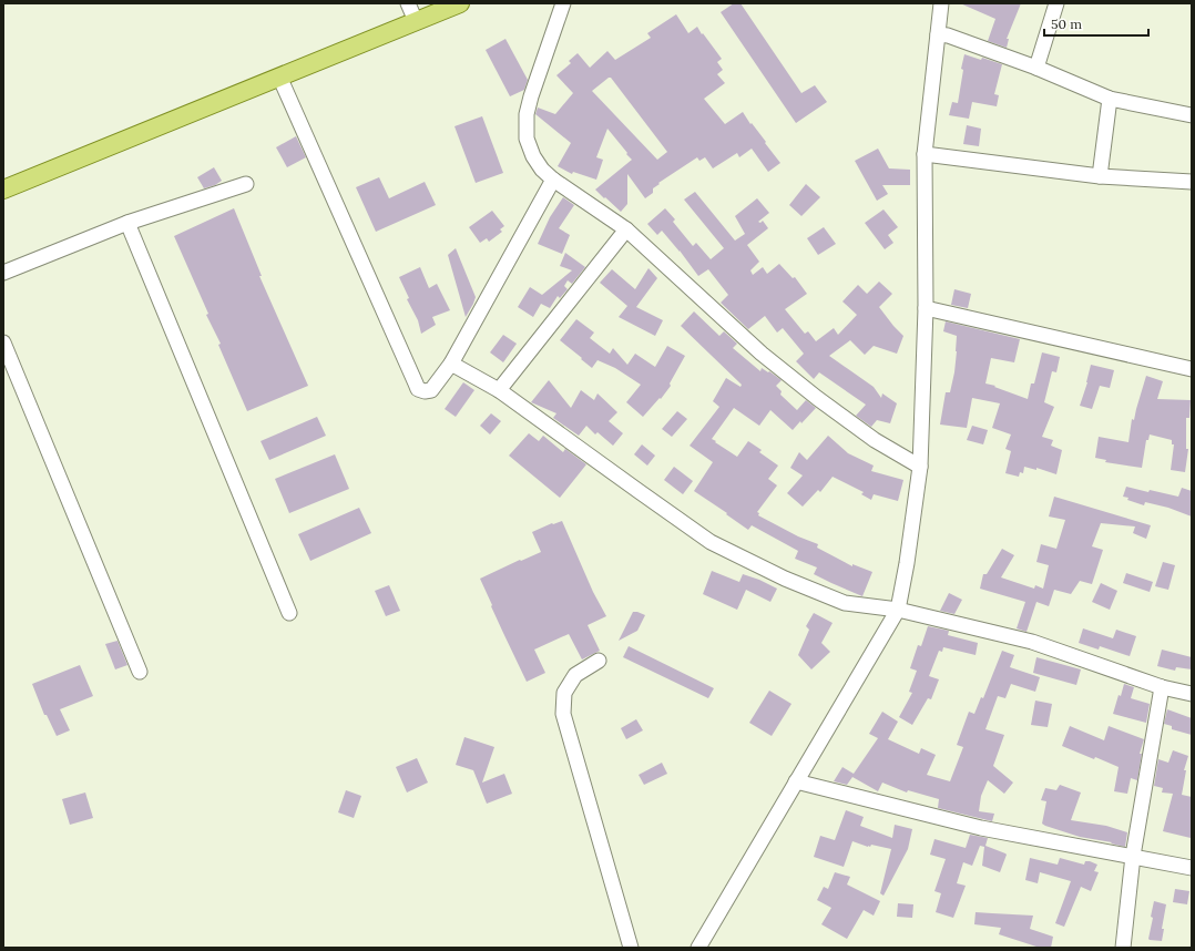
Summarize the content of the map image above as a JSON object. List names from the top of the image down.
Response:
{
  "scale_bar": "50 m"
}
